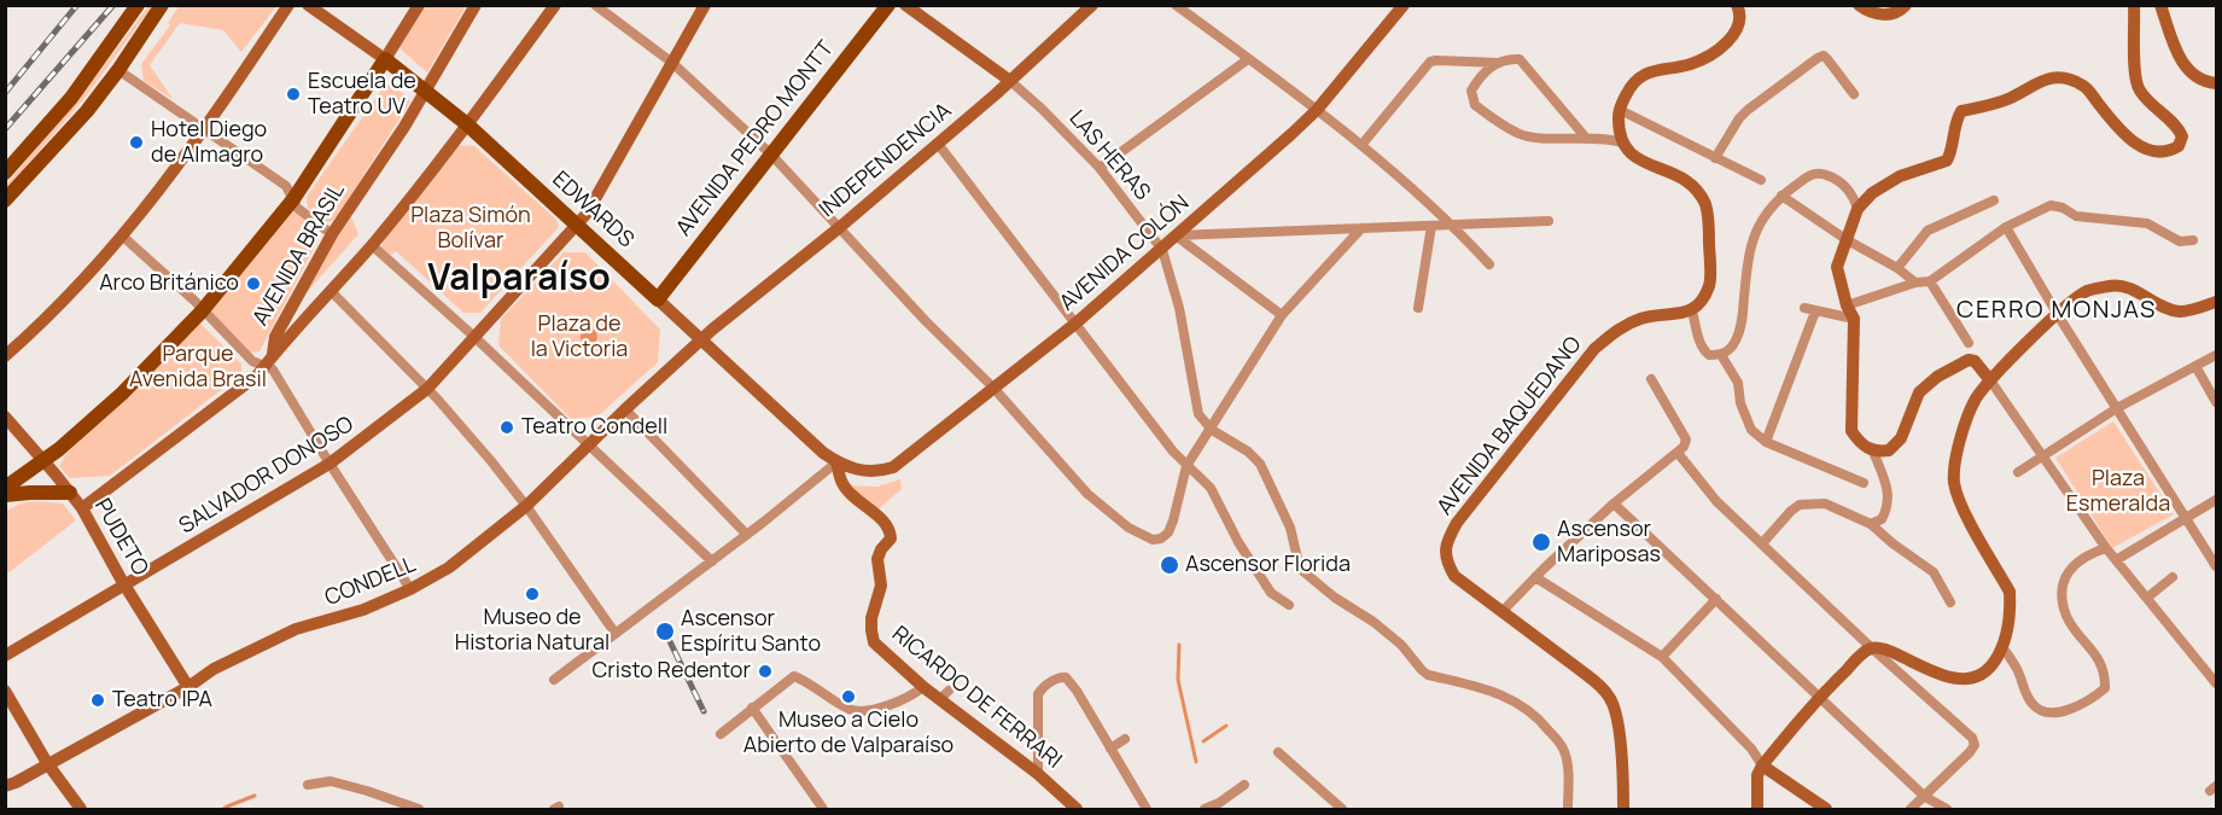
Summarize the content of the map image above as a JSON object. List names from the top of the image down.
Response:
{
  "streets": {
    "main road": ["AVENIDA PEDRO MONTT", "EDWARDS", "AVENIDA BRASIL"],
    "street": [
      "LAS HERAS",
      "INDEPENDENCIA",
      "AVENIDA COLÓN",
      "AVENIDA BAQUEDANO",
      "SALVADOR DONOSO",
      "PUDETO",
      "CONDELL",
      "RICARDO DE FERRARI"
    ]
  },
  "crossings": [
    ["AVENIDA PEDRO MONTT", "EDWARDS"],
    ["LAS HERAS", "INDEPENDENCIA"],
    ["LAS HERAS", "AVENIDA COLÓN"],
    ["INDEPENDENCIA", "EDWARDS"],
    ["INDEPENDENCIA", "CONDELL"],
    ["EDWARDS", "AVENIDA COLÓN"],
    ["EDWARDS", "AVENIDA BRASIL"],
    ["EDWARDS", "SALVADOR DONOSO"],
    ["EDWARDS", "CONDELL"],
    ["EDWARDS", "RICARDO DE FERRARI"],
    ["AVENIDA COLÓN", "RICARDO DE FERRARI"],
    ["AVENIDA BRASIL", "PUDETO"],
    ["SALVADOR DONOSO", "PUDETO"],
    ["PUDETO", "CONDELL"]
  ],
  "districts": ["Valparaíso", "CERRO MONJAS"],
  "parks": [
    "Plaza Simón Bolívar",
    "Plaza de la Victoria",
    "Parque Avenida Brasil",
    "Plaza Esmeralda"
  ],
  "places": [
    "Escuela de Teatro UV",
    "Hotel Diego de Almagro",
    "Arco Británico",
    "Teatro Condell",
    "Ascensor Mariposas",
    "Ascensor Florida",
    "Museo de Historia Natural",
    "Ascensor Espíritu Santo",
    "Cristo Redentor",
    "Museo a Cielo Abierto de Valparaíso",
    "Teatro IPA"
  ]
}
